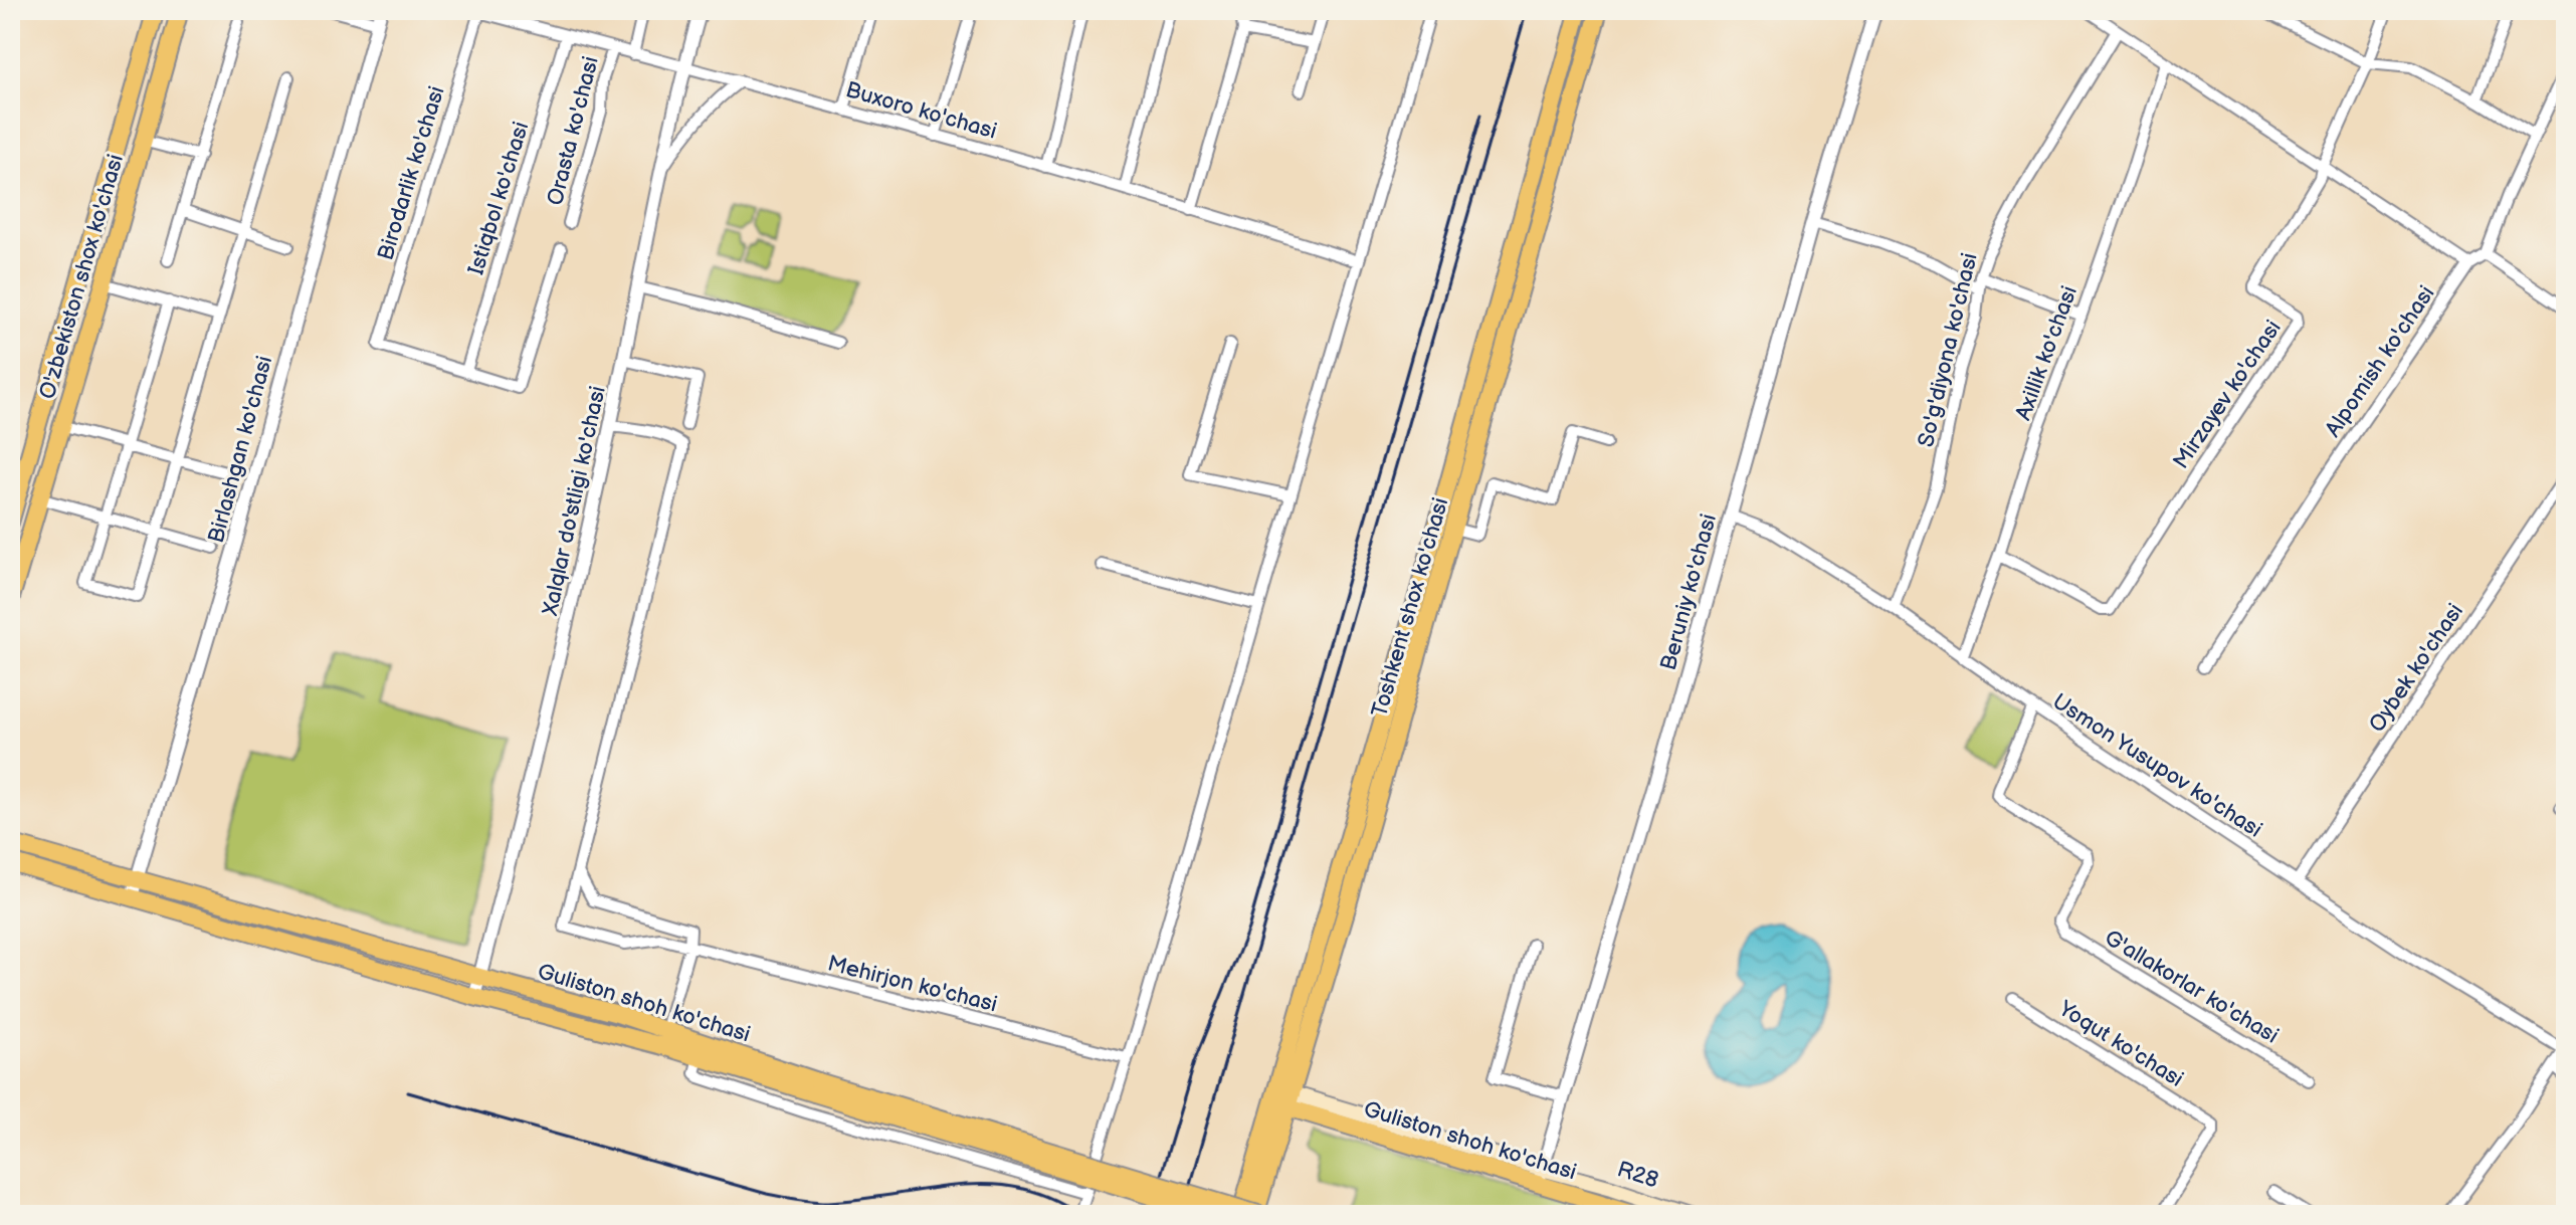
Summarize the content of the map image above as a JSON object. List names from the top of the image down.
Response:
{
  "streets": {
    "main road": [
      "O'zbekiston shox ko'chasi",
      "Toshkent shox ko'chasi",
      "Guliston shoh ko'chasi",
      "R28"
    ],
    "street": [
      "Buxoro ko'chasi",
      "Orasta ko'chasi",
      "Birodarlik ko'chasi",
      "Istiqbol ko'chasi",
      "So'g'diyona ko'chasi",
      "Axillik ko'chasi",
      "Alpomish ko'chasi",
      "Mirzayev ko'chasi",
      "Birlashgan ko'chasi",
      "Xalqlar do'stligi ko'chasi",
      "Beruniy ko'chasi",
      "Oybek ko'chasi",
      "Usmon Yusupov ko'chasi",
      "Mehirjon ko'chasi",
      "G'allakorlar ko'chasi",
      "Yoqut ko'chasi"
    ]
  },
  "crossings": [
    ["Buxoro ko'chasi", "Orasta ko'chasi"],
    ["Buxoro ko'chasi", "Birodarlik ko'chasi"],
    ["Buxoro ko'chasi", "Istiqbol ko'chasi"],
    ["Buxoro ko'chasi", "Xalqlar do'stligi ko'chasi"],
    ["Birodarlik ko'chasi", "Istiqbol ko'chasi"],
    ["So'g'diyona ko'chasi", "Usmon Yusupov ko'chasi"],
    ["Axillik ko'chasi", "Mirzayev ko'chasi"],
    ["Axillik ko'chasi", "Usmon Yusupov ko'chasi"],
    ["Birlashgan ko'chasi", "Guliston shoh ko'chasi"],
    ["Xalqlar do'stligi ko'chasi", "Guliston shoh ko'chasi"],
    ["Beruniy ko'chasi", "Usmon Yusupov ko'chasi"],
    ["Beruniy ko'chasi", "Guliston shoh ko'chasi"],
    ["Beruniy ko'chasi", "R28"],
    ["Toshkent shox ko'chasi", "Guliston shoh ko'chasi"],
    ["Oybek ko'chasi", "Usmon Yusupov ko'chasi"],
    ["Usmon Yusupov ko'chasi", "G'allakorlar ko'chasi"],
    ["Guliston shoh ko'chasi", "R28"]
  ]
}
